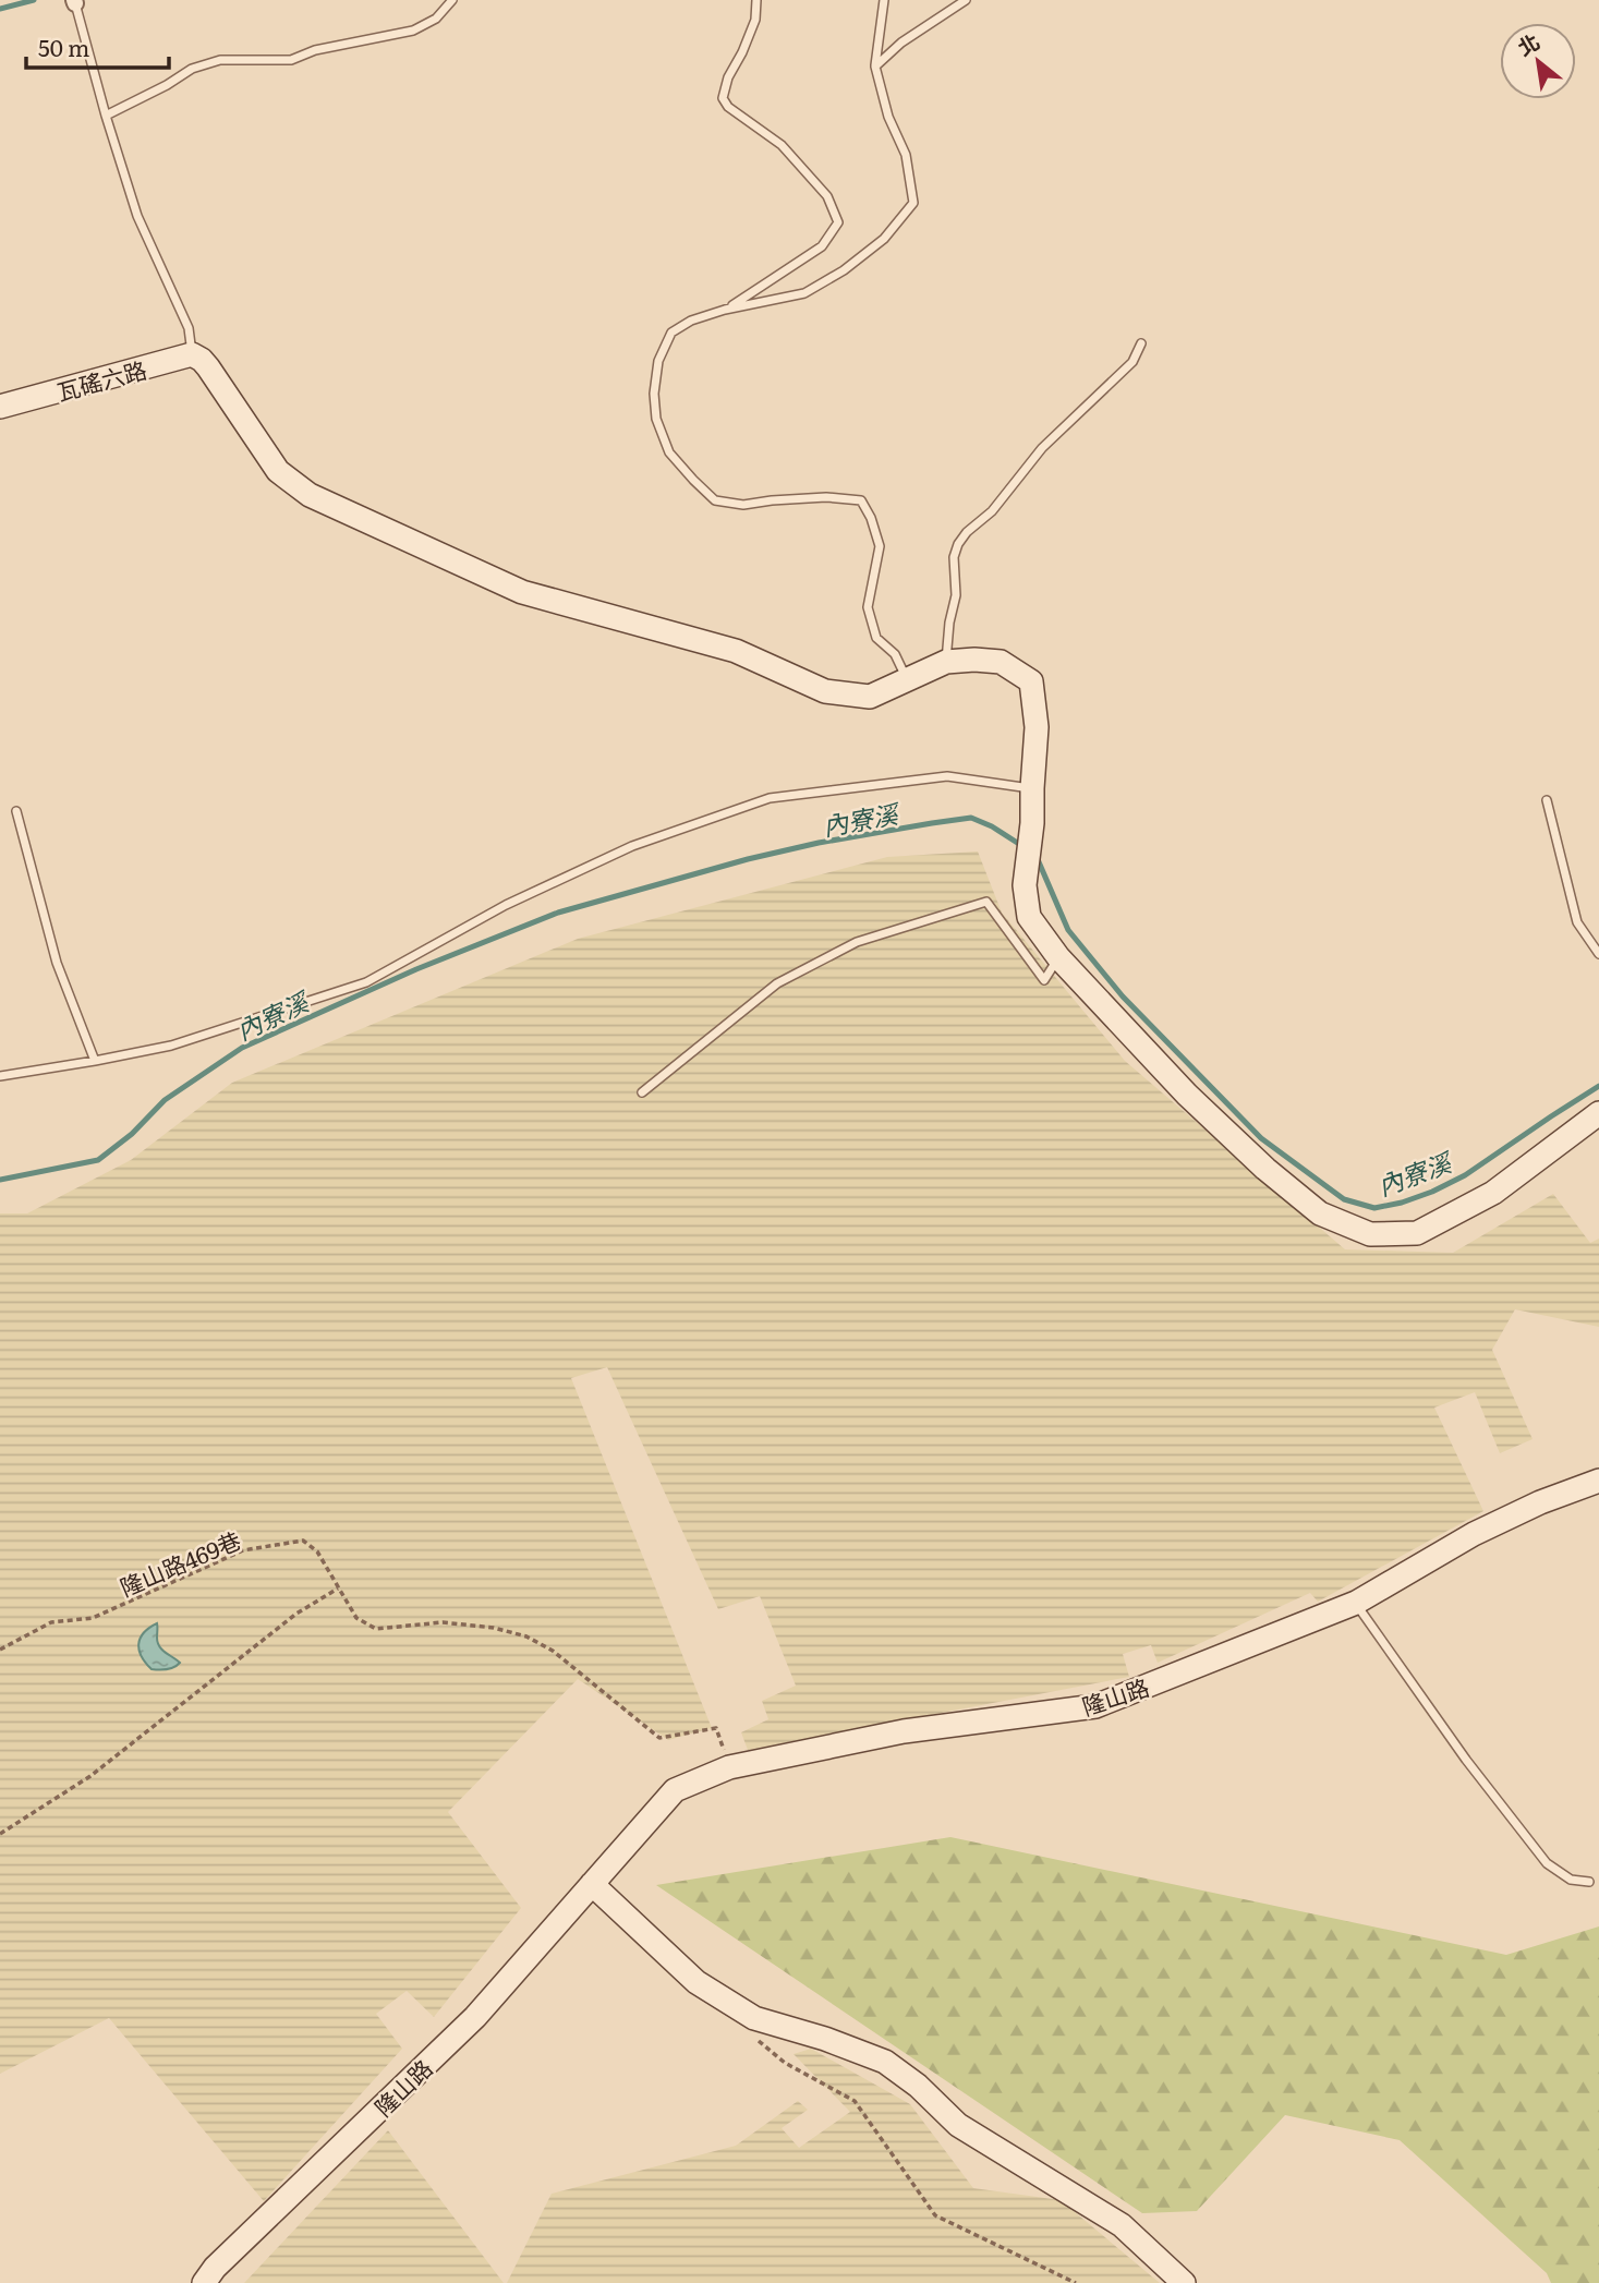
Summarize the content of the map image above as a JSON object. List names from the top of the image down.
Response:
{
  "streets": {
    "street": ["瓦磘六路", "隆山路"],
    "path": ["隆山路469巷"]
  },
  "crossings": [
    ["隆山路469巷", "隆山路"]
  ],
  "water": ["內寮溪"],
  "scale_bar": "50 m",
  "north": "top left"
}
